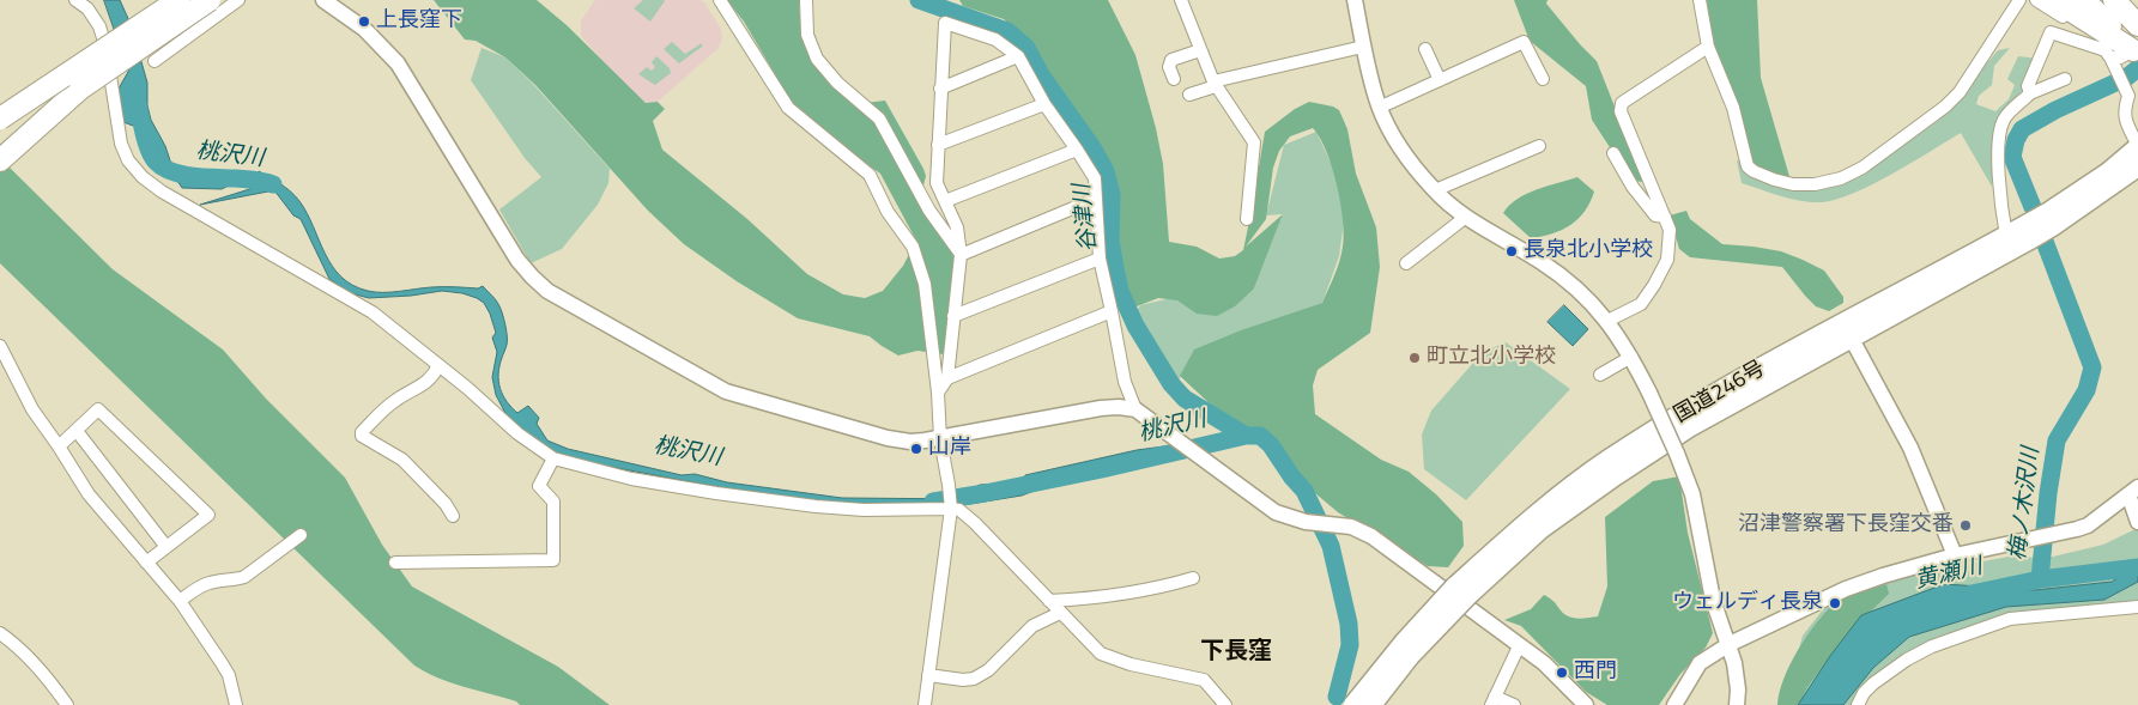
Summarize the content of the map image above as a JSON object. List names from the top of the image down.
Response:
{
  "streets": {
    "highway": ["国道246号"]
  },
  "districts": ["下長窪"],
  "water": [
    "桃沢川",
    "谷津川",
    "梅ノ木沢川",
    "黄瀬川"
  ],
  "places": [
    "上長窪下",
    "長泉北小学校",
    "町立北小学校",
    "山岸",
    "沼津警察署下長窪交番",
    "ウェルディ長泉",
    "西門"
  ]
}
